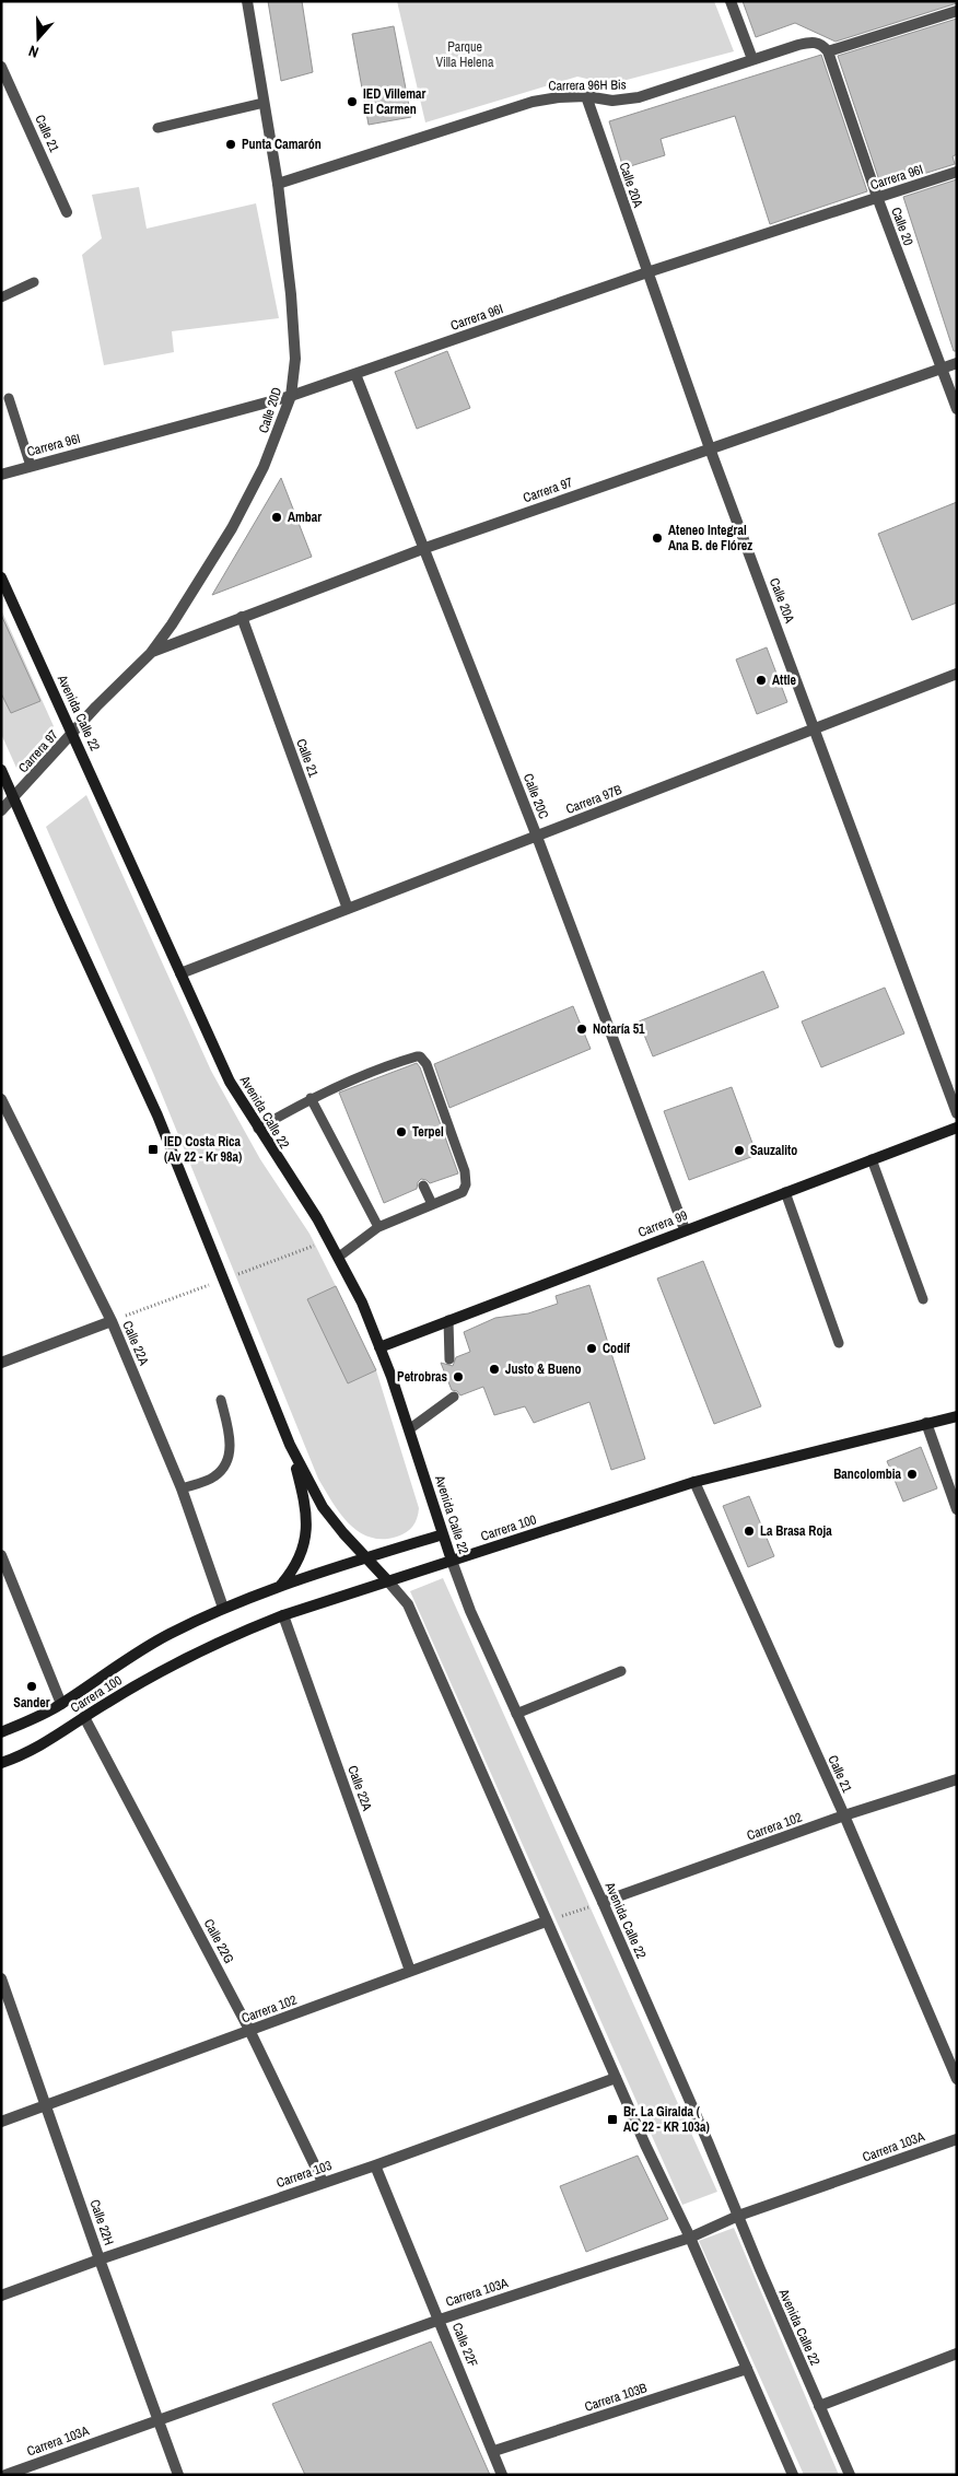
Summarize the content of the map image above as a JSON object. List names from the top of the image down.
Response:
{
  "streets": {
    "main road": ["Avenida Calle 22", "Carrera 99", "Carrera 100"],
    "street": [
      "Carrera 96H Bis",
      "Calle 21",
      "Carrera 96I",
      "Calle 20A",
      "Calle 20",
      "Calle 20D",
      "Carrera 97",
      "Calle 20C",
      "Carrera 97B",
      "Calle 22A",
      "Carrera 102",
      "Calle 22G",
      "Carrera 103A",
      "Carrera 103",
      "Calle 22H",
      "Calle 22F",
      "Carrera 103B"
    ]
  },
  "crossings": [
    ["Carrera 96H Bis", "Calle 20A"],
    ["Carrera 96H Bis", "Calle 20"],
    ["Carrera 96H Bis", "Calle 20D"],
    ["Calle 21", "Carrera 97"],
    ["Calle 21", "Carrera 97B"],
    ["Calle 21", "Carrera 100"],
    ["Calle 21", "Carrera 102"],
    ["Carrera 96I", "Calle 20A"],
    ["Carrera 96I", "Calle 20"],
    ["Carrera 96I", "Calle 20D"],
    ["Carrera 96I", "Calle 20C"],
    ["Calle 20A", "Carrera 97"],
    ["Calle 20A", "Carrera 97B"],
    ["Calle 20", "Carrera 97"],
    ["Calle 20D", "Carrera 97"],
    ["Calle 20D", "Avenida Calle 22"],
    ["Carrera 97", "Avenida Calle 22"],
    ["Carrera 97", "Calle 20C"],
    ["Avenida Calle 22", "Carrera 97B"],
    ["Avenida Calle 22", "Carrera 99"],
    ["Avenida Calle 22", "Carrera 100"],
    ["Avenida Calle 22", "Carrera 102"],
    ["Avenida Calle 22", "Carrera 103A"],
    ["Calle 20C", "Carrera 97B"],
    ["Calle 20C", "Carrera 99"],
    ["Calle 22A", "Carrera 100"],
    ["Calle 22A", "Carrera 102"],
    ["Carrera 100", "Calle 22G"],
    ["Carrera 102", "Calle 22G"],
    ["Carrera 102", "Calle 22H"],
    ["Calle 22G", "Carrera 103"],
    ["Carrera 103A", "Calle 22H"],
    ["Carrera 103A", "Calle 22F"],
    ["Carrera 103", "Calle 22H"],
    ["Carrera 103", "Calle 22F"],
    ["Calle 22F", "Carrera 103B"]
  ],
  "parks": ["Parque Villa Helena"],
  "places": {
    "other": [
      "IED Villemar El Carmen",
      "Punta Camarón",
      "Ambar",
      "Ateneo Integral Ana B. de Flórez",
      "Attle",
      "Notaría 51",
      "Terpel",
      "Sauzalito",
      "Codif",
      "Justo & Bueno",
      "Petrobras",
      "Bancolombia",
      "La Brasa Roja",
      "Sander"
    ],
    "transit": ["IED Costa Rica (Av 22 - Kr 98a)", "Br. La Giralda ( AC 22 - KR 103a)"]
  },
  "north": "bottom"
}
